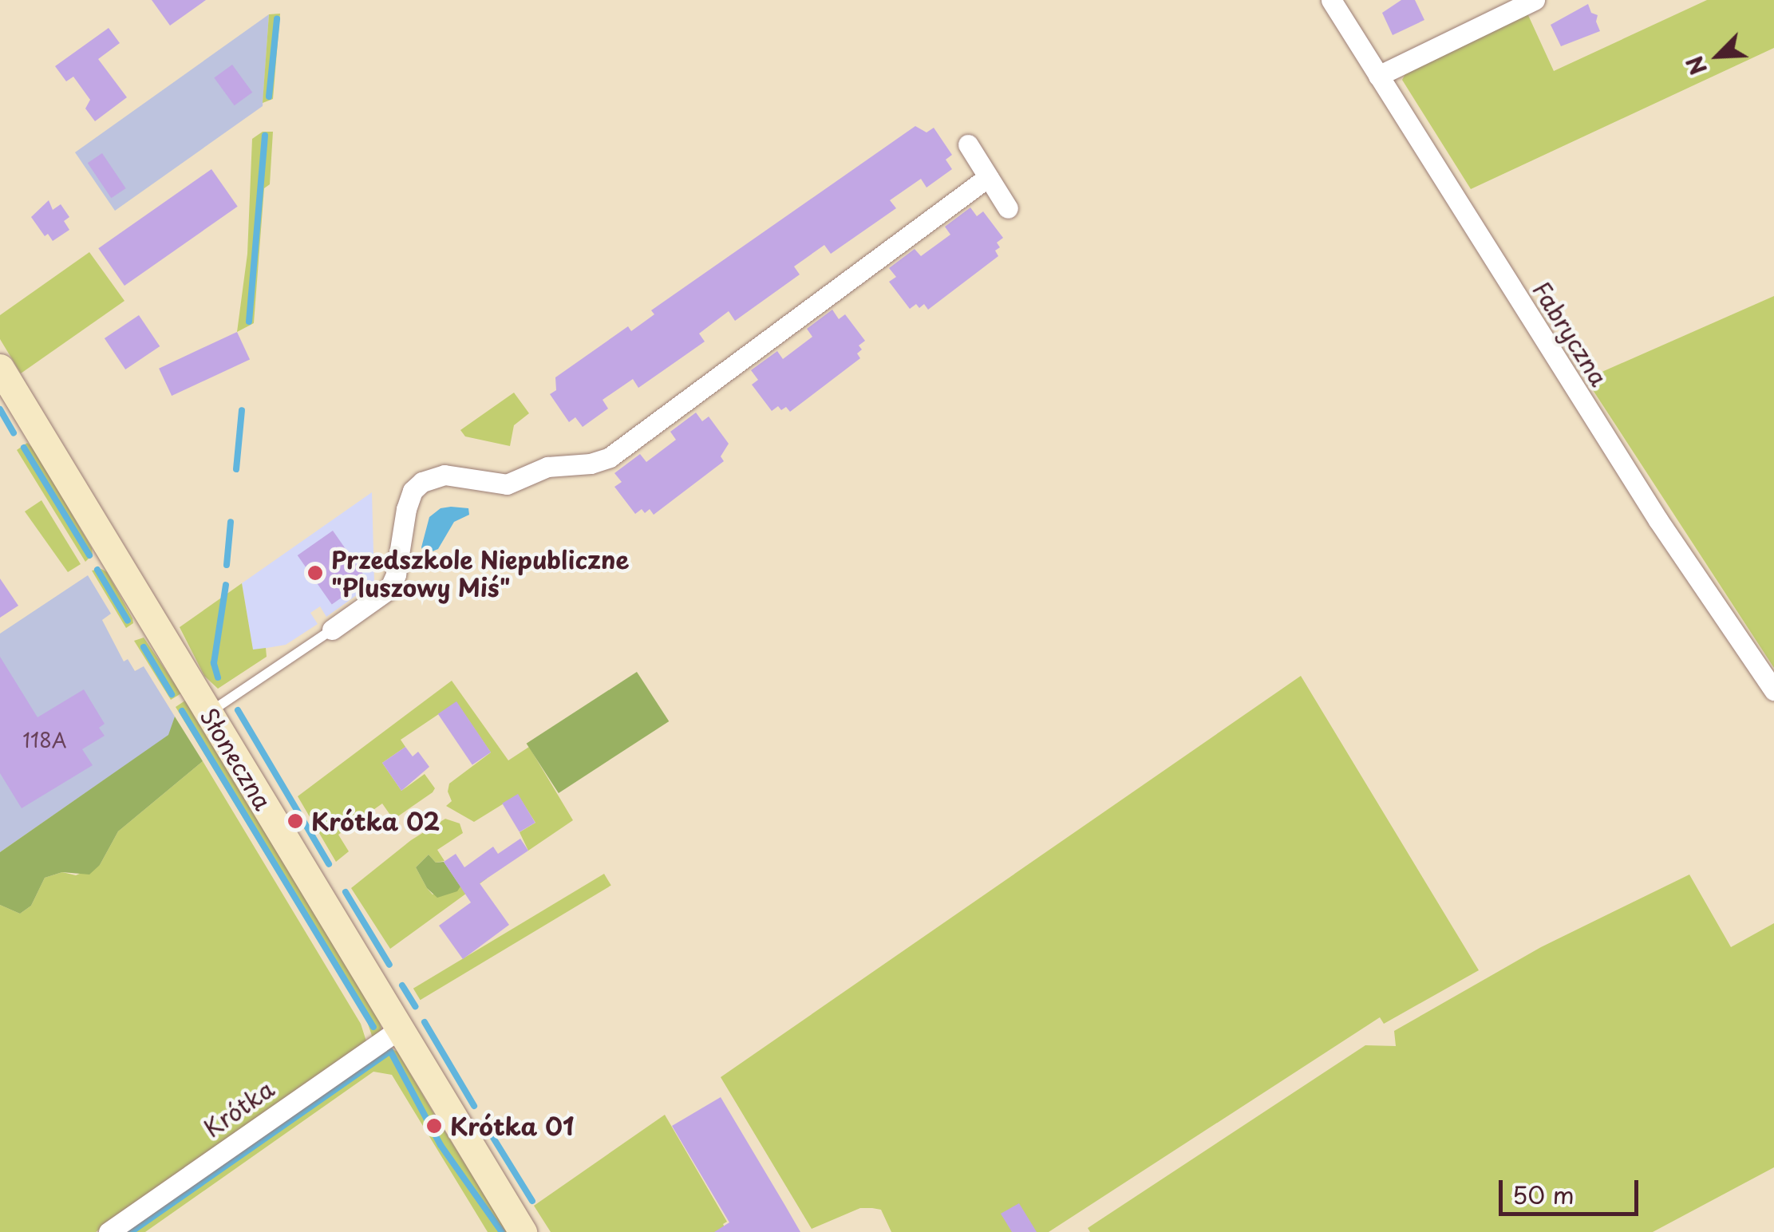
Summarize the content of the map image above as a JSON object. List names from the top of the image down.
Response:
{
  "streets": {
    "main road": ["Słoneczna"],
    "street": ["Fabryczna", "Krótka"]
  },
  "crossings": [
    ["Słoneczna", "Krótka"]
  ],
  "places": ["Przedszkole Niepubliczne \"Pluszowy Miś\"", "Krótka 02", "Krótka 01"],
  "house_numbers": ["118A"],
  "scale_bar": "50 m",
  "north": "bottom left"
}
